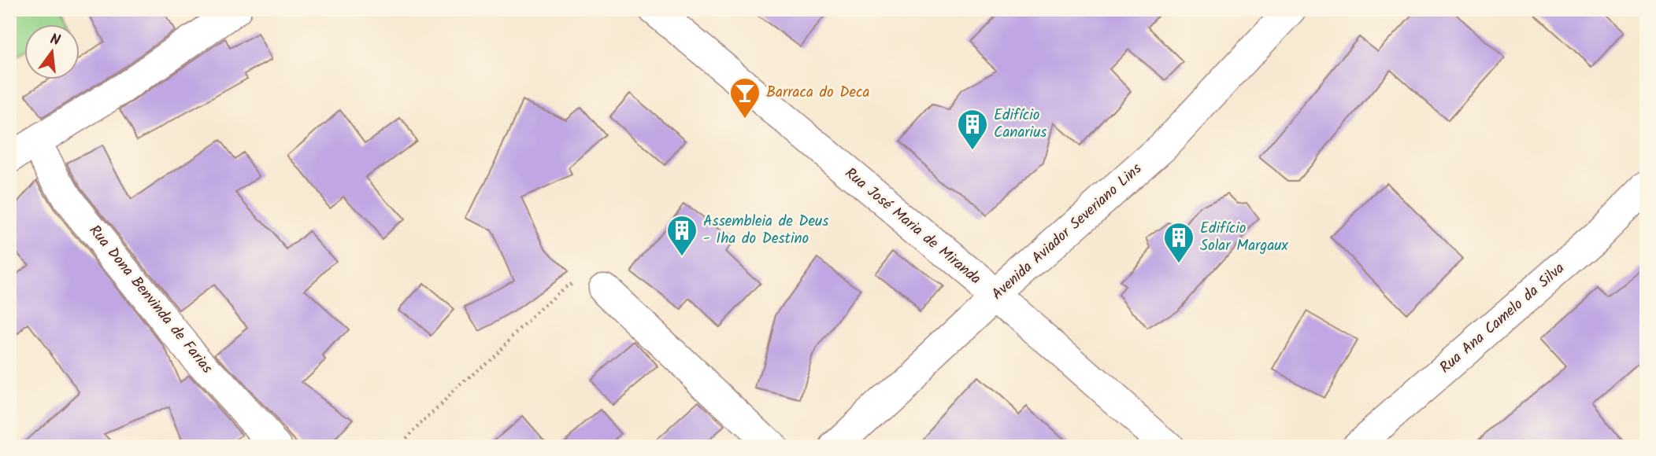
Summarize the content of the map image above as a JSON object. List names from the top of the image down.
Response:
{
  "streets": {
    "street": [
      "Rua José Maria de Miranda",
      "Avenida Aviador Severiano Lins",
      "Rua Dona Benvinda de Farias",
      "Rua Ana Camelo da Silva"
    ]
  },
  "crossings": [
    ["Rua José Maria de Miranda", "Avenida Aviador Severiano Lins"]
  ],
  "places": {
    "bar": ["Barraca do Deca"],
    "building": ["Edifício Canarius", "Assembleia de Deus - Iha do Destino", "Edifício Solar Margaux"]
  },
  "north": "top"
}
